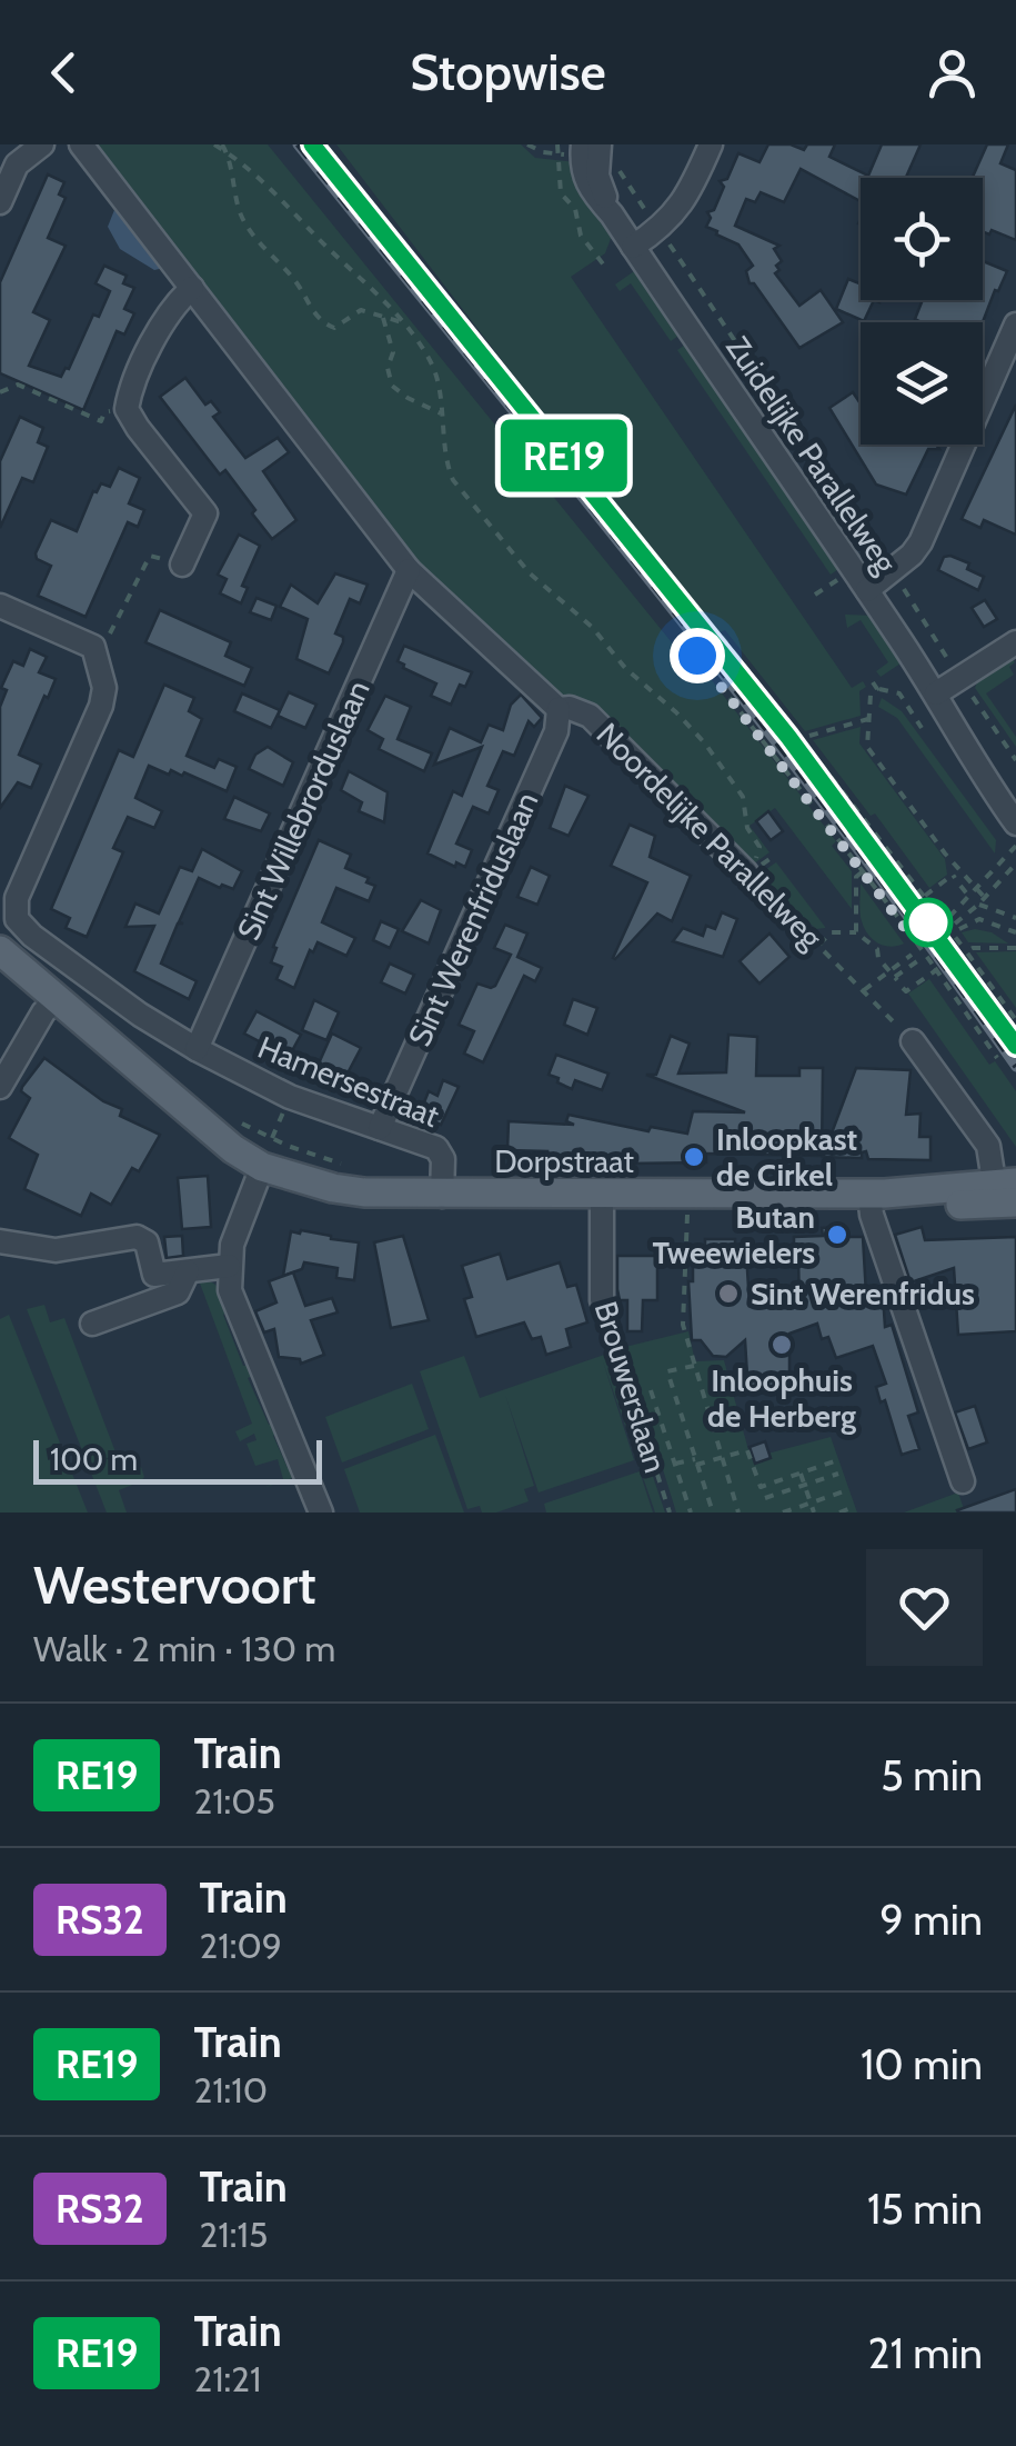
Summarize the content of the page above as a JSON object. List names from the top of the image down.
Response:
{
  "streets": {
    "main road": ["Dorpstraat"],
    "street": [
      "Zuidelijke Parallelweg",
      "Sint Willebrorduslaan",
      "Noordelijke Parallelweg",
      "Sint Werenfriduslaan",
      "Hamersestraat",
      "Brouwerslaan"
    ]
  },
  "crossings": [
    ["Sint Willebrorduslaan", "Noordelijke Parallelweg"],
    ["Sint Willebrorduslaan", "Hamersestraat"],
    ["Noordelijke Parallelweg", "Sint Werenfriduslaan"],
    ["Sint Werenfriduslaan", "Hamersestraat"],
    ["Hamersestraat", "Dorpstraat"],
    ["Dorpstraat", "Brouwerslaan"]
  ],
  "places": [
    "Inloopkast de Cirkel",
    "Butan Tweewielers",
    "Sint Werenfridus",
    "Inloophuis de Herberg"
  ],
  "scale_bar": "100 m",
  "page": {
    "header": "Stopwise",
    "on_map": "RE19",
    "scale": "100 m",
    "heading": ["Westervoort", "Walk · 2 min · 130 m"],
    "list": [
      {
        "mark": "RE19",
        "name": "Train",
        "note": "21:05",
        "value": "5 min"
      },
      {
        "mark": "RS32",
        "name": "Train",
        "note": "21:09",
        "value": "9 min"
      },
      {
        "mark": "RE19",
        "name": "Train",
        "note": "21:10",
        "value": "10 min"
      },
      {
        "mark": "RS32",
        "name": "Train",
        "note": "21:15",
        "value": "15 min"
      },
      {
        "mark": "RE19",
        "name": "Train",
        "note": "21:21",
        "value": "21 min"
      }
    ]
  }
}
